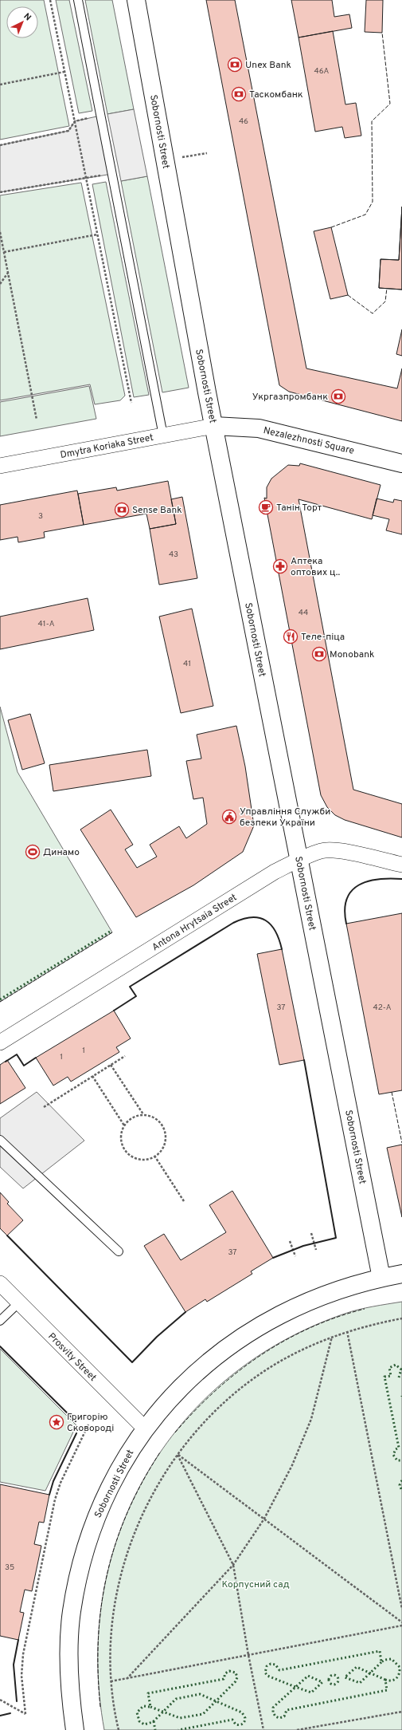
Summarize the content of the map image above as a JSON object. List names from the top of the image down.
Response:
{
  "streets": {
    "main road": ["Sobornosti Street", "Nezalezhnosti Square"],
    "street": ["Dmytra Koriaka Street", "Antona Hrytsaia Street", "Prosvity Street"]
  },
  "crossings": [
    ["Sobornosti Street", "Nezalezhnosti Square"],
    ["Sobornosti Street", "Dmytra Koriaka Street"],
    ["Sobornosti Street", "Antona Hrytsaia Street"],
    ["Sobornosti Street", "Prosvity Street"],
    ["Nezalezhnosti Square", "Dmytra Koriaka Street"]
  ],
  "parks": ["Корпусний сад"],
  "places": {
    "bank": [
      "Unex Bank",
      "Таскомбанк",
      "Укргазпромбанк",
      "Sense Bank",
      "Monobank"
    ],
    "cafe": ["Танін Торт"],
    "pharmacy": ["Аптека оптових ц.."],
    "restaurant": ["Теле-піца"],
    "public building": ["Управління Служби безпеки України"],
    "sports": ["Динамо"],
    "place": ["Григорію Сковороді"]
  },
  "house_numbers": [
    "46А",
    "46",
    "3",
    "43",
    "44",
    "41-А",
    "41",
    "37",
    "42-А",
    "1",
    "1",
    "37",
    "35"
  ],
  "north": "top right"
}
